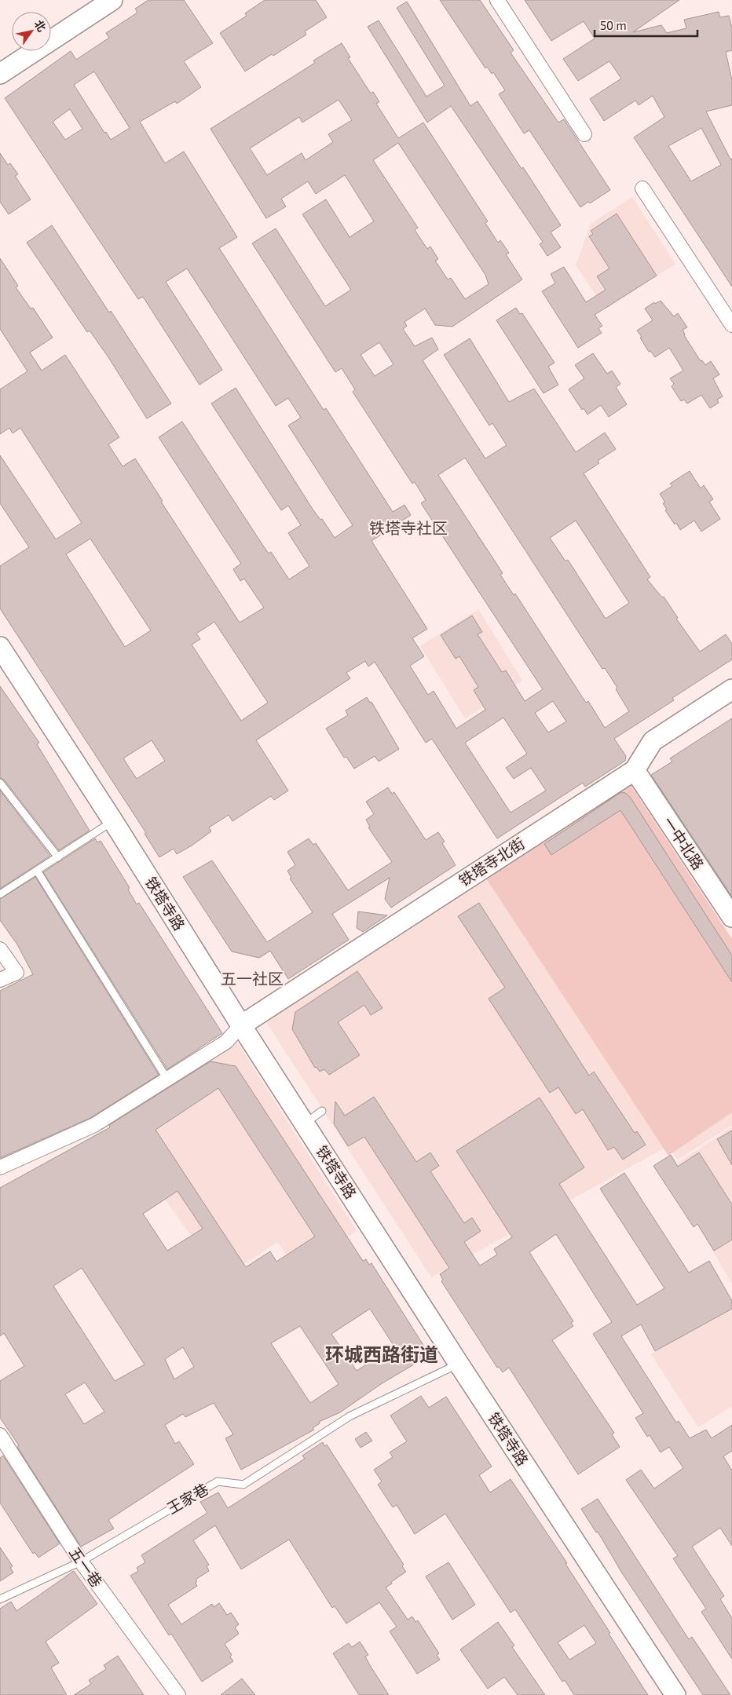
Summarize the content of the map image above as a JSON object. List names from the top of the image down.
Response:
{
  "streets": {
    "street": [
      "一中北路",
      "铁塔寺北街",
      "铁塔寺路",
      "五一巷"
    ],
    "lane": ["王家巷"]
  },
  "crossings": [
    ["一中北路", "铁塔寺北街"],
    ["铁塔寺北街", "铁塔寺路"],
    ["铁塔寺路", "王家巷"],
    ["王家巷", "五一巷"]
  ],
  "districts": ["铁塔寺社区", "五一社区", "环城西路街道"],
  "scale_bar": "50 m",
  "north": "top right"
}
